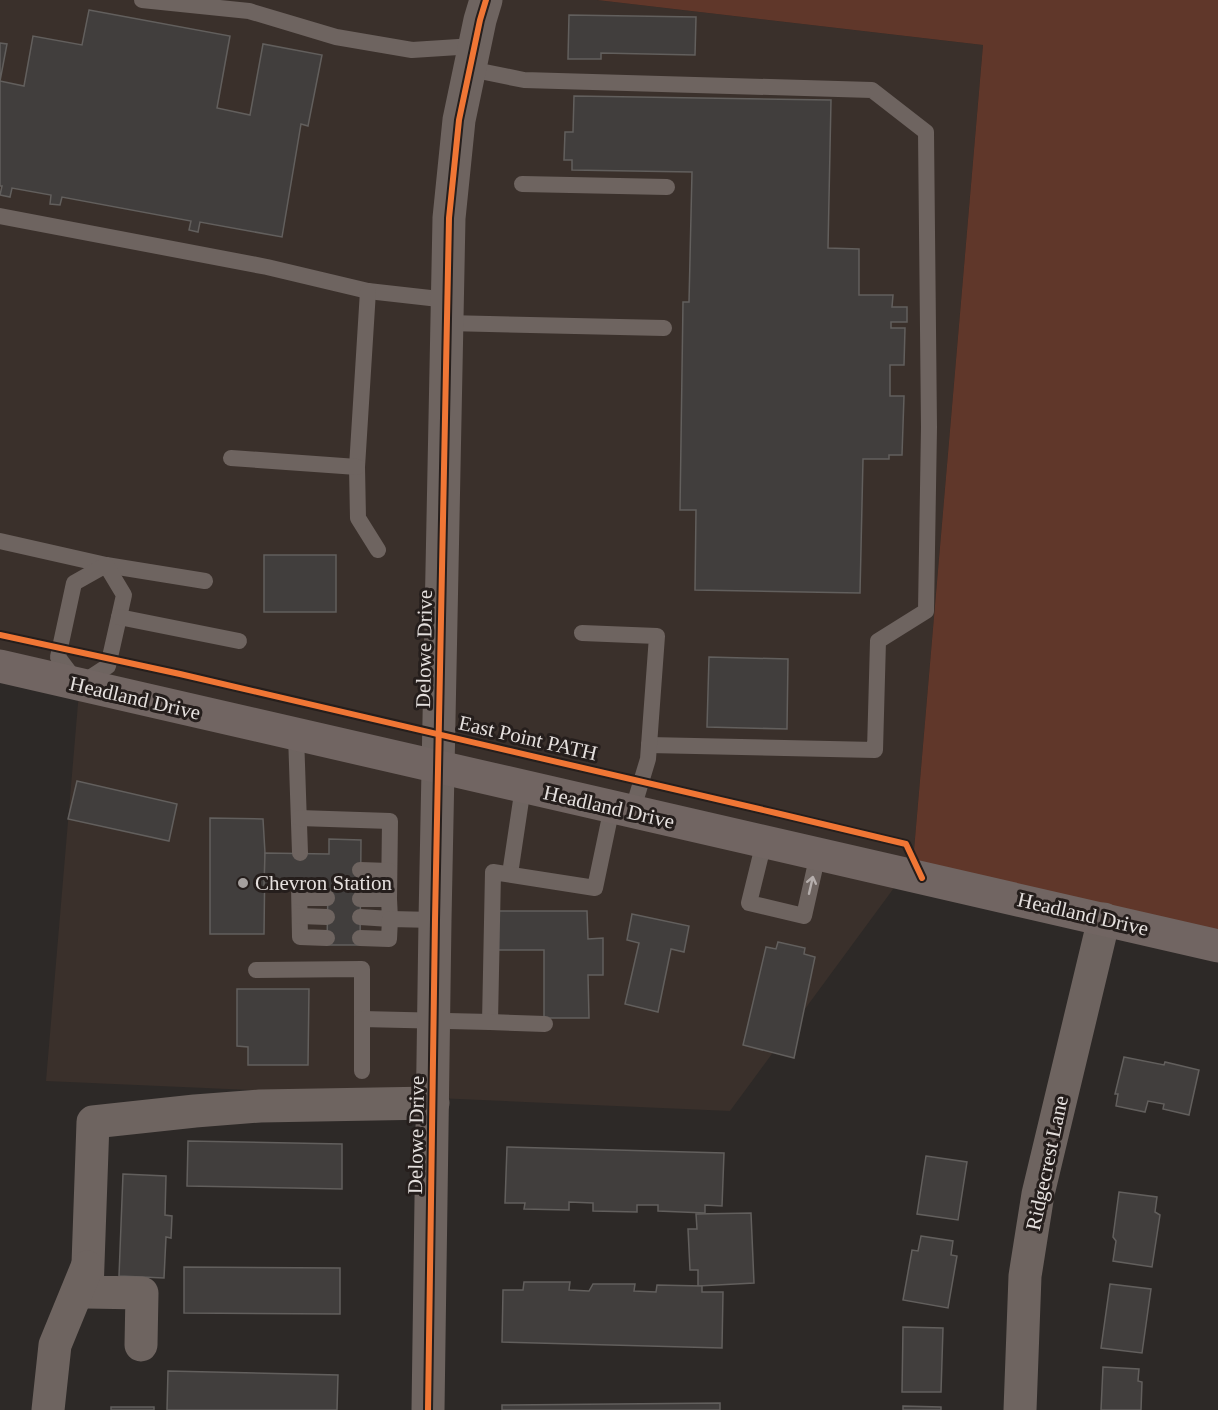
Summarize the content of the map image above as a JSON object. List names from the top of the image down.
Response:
{
  "streets": {
    "main road": ["Headland Drive"],
    "street": ["Delowe Drive", "Ridgecrest Lane"],
    "cycle path": ["East Point PATH"]
  },
  "crossings": [
    ["Delowe Drive", "Headland Drive"],
    ["Headland Drive", "Ridgecrest Lane"]
  ],
  "places": ["Chevron Station"]
}
